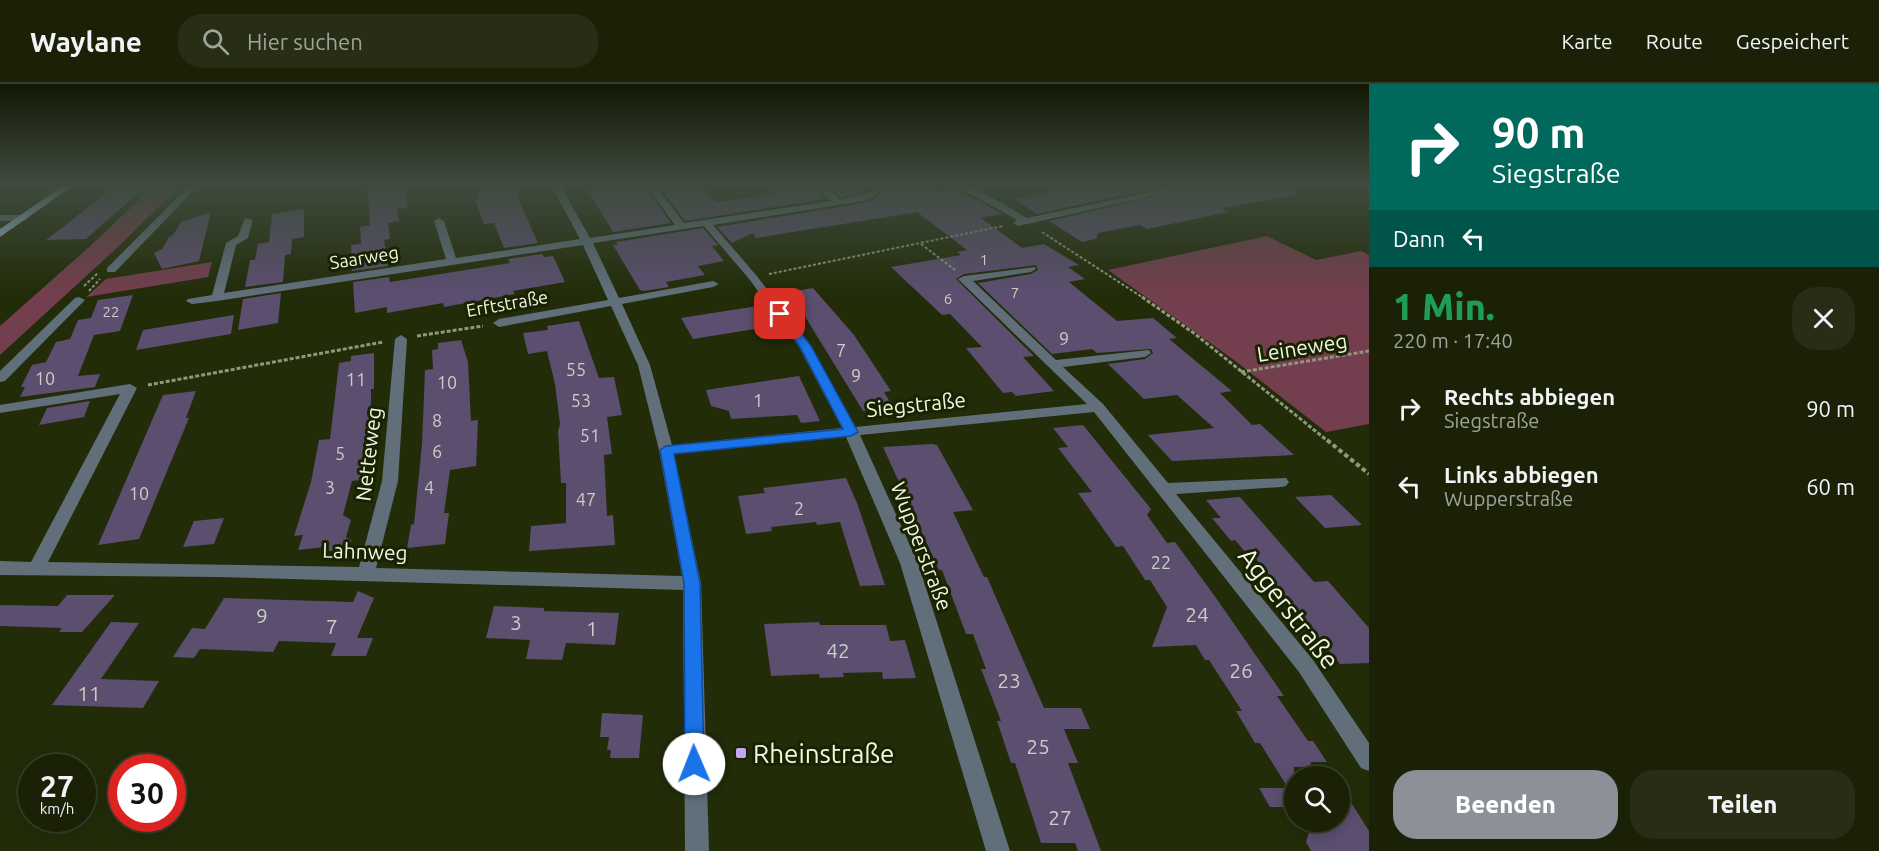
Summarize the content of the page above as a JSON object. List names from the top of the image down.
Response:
{
  "streets": {
    "street": [
      "Saarweg",
      "Erftstraße",
      "Siegstraße",
      "Netteweg",
      "Wupperstraße",
      "Lahnweg",
      "Aggerstraße"
    ],
    "path": ["Leineweg"]
  },
  "crossings": [
    ["Saarweg", "Wupperstraße"],
    ["Erftstraße", "Netteweg"],
    ["Siegstraße", "Wupperstraße"],
    ["Siegstraße", "Aggerstraße"],
    ["Netteweg", "Lahnweg"]
  ],
  "places": {
    "transit": ["Rheinstraße"]
  },
  "house_numbers": [
    "1",
    "7",
    "6",
    "22",
    "9",
    "7",
    "55",
    "9",
    "10",
    "11",
    "10",
    "53",
    "1",
    "8",
    "51",
    "6",
    "5",
    "3",
    "4",
    "10",
    "47",
    "2",
    "22",
    "24",
    "9",
    "3",
    "7",
    "1",
    "42",
    "26",
    "23",
    "11",
    "25",
    "27"
  ],
  "page": {
    "header": "Waylane",
    "search": "Hier suchen",
    "nav": ["Karte", "Route", "Gespeichert"],
    "turn": ["90 m", "Siegstraße"],
    "then": "Dann",
    "heading": ["1 Min.", "220 m · 17:40"],
    "list": [
      {
        "name": "Rechts abbiegen",
        "note": "Siegstraße",
        "value": "90 m"
      },
      {
        "name": "Links abbiegen",
        "note": "Wupperstraße",
        "value": "60 m"
      }
    ],
    "speed": "27 km/h",
    "limit": "30",
    "buttons": ["Beenden", "Teilen"]
  }
}
